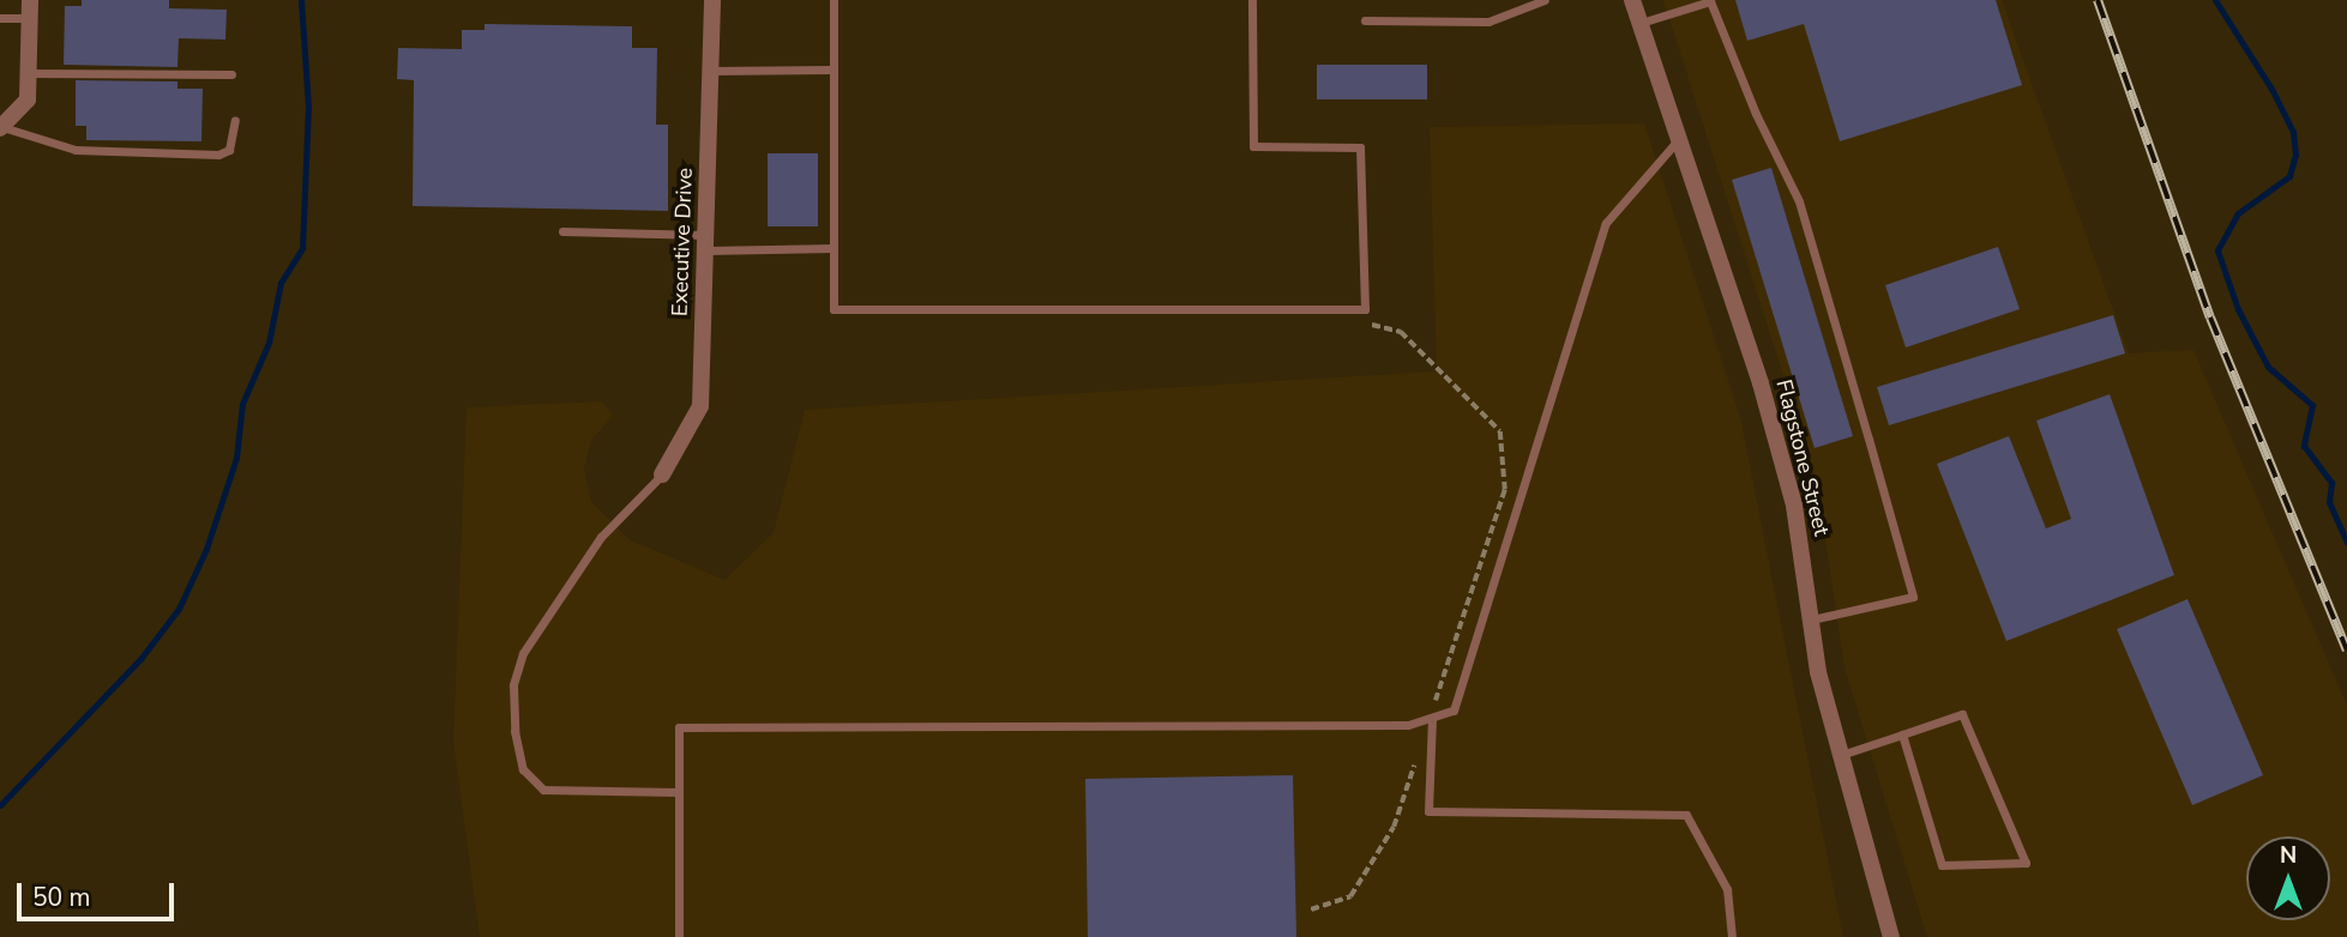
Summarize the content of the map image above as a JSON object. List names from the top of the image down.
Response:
{
  "streets": {
    "street": ["Executive Drive", "Flagstone Street"]
  },
  "scale_bar": "50 m",
  "north": "top"
}
